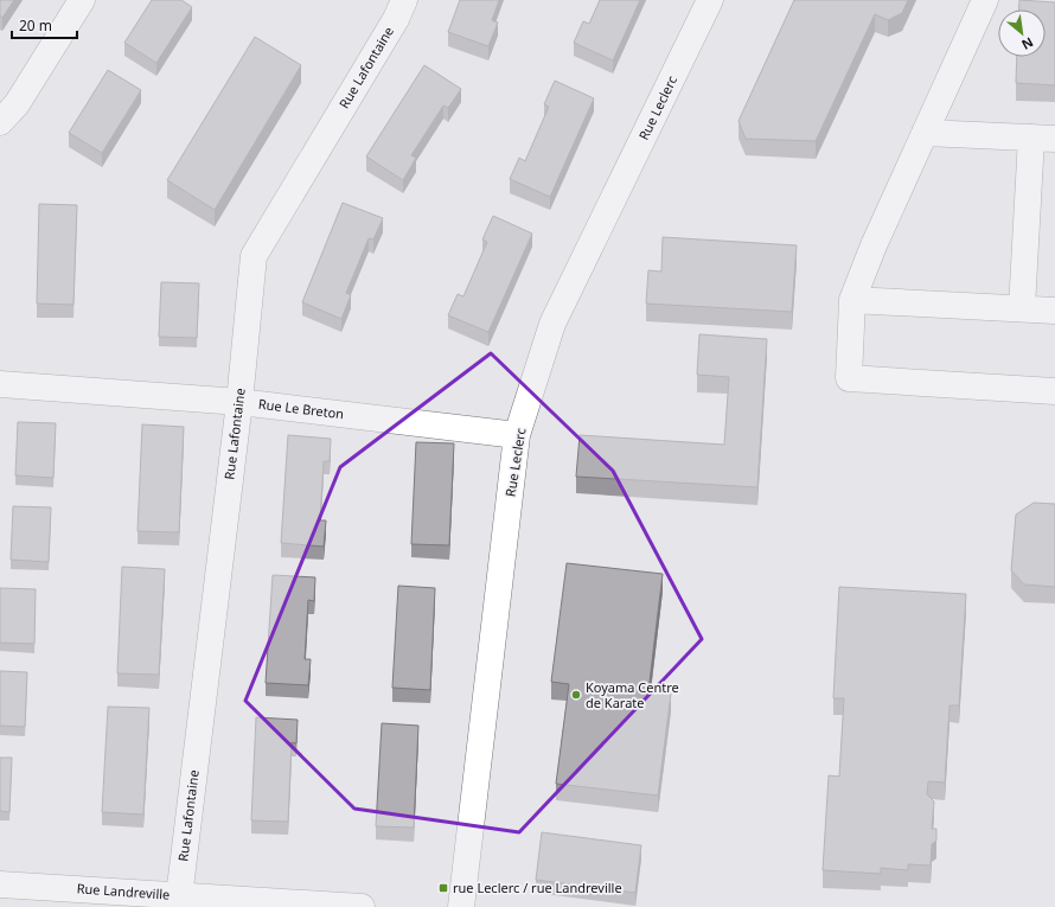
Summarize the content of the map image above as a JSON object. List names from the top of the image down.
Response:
{
  "streets": {
    "street": [
      "Rue Lafontaine",
      "Rue Leclerc",
      "Rue Le Breton",
      "Rue Landreville"
    ]
  },
  "crossings": [
    ["Rue Lafontaine", "Rue Le Breton"],
    ["Rue Lafontaine", "Rue Landreville"],
    ["Rue Leclerc", "Rue Le Breton"]
  ],
  "places": {
    "other": ["Koyama Centre de Karate"],
    "transit": ["rue Leclerc / rue Landreville"]
  },
  "scale_bar": "20 m",
  "north": "bottom right"
}
